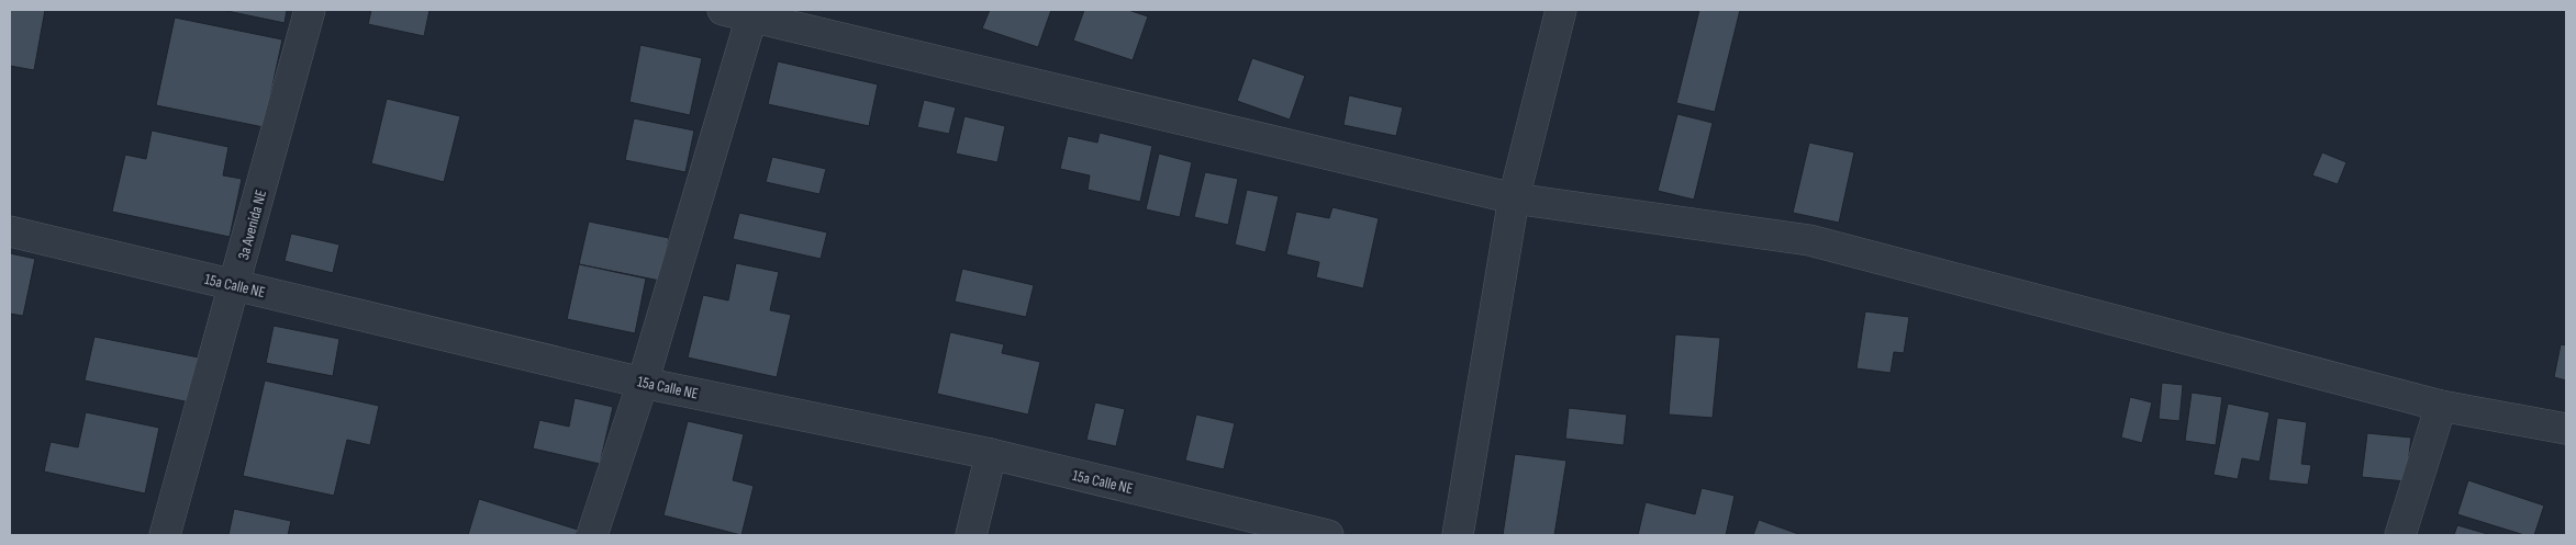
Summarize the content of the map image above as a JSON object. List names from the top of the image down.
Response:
{
  "streets": {
    "street": ["3a Avenida NE", "15a Calle NE"]
  },
  "crossings": [
    ["3a Avenida NE", "15a Calle NE"]
  ]
}
